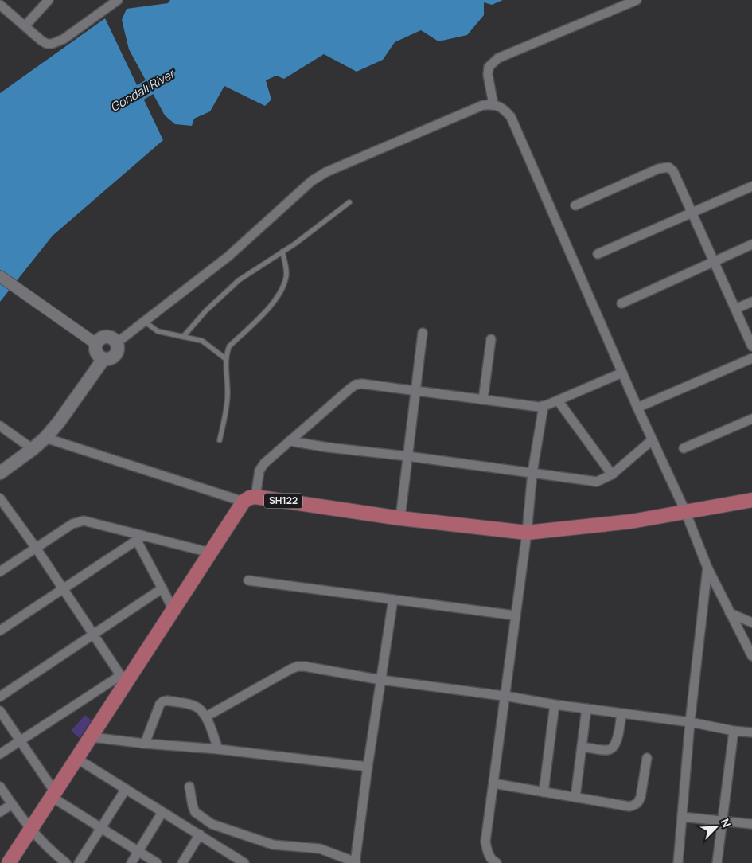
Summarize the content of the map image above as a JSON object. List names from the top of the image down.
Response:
{
  "streets": {
    "main road": ["SH122"]
  },
  "water": ["Gondali River"],
  "north": "top right"
}
